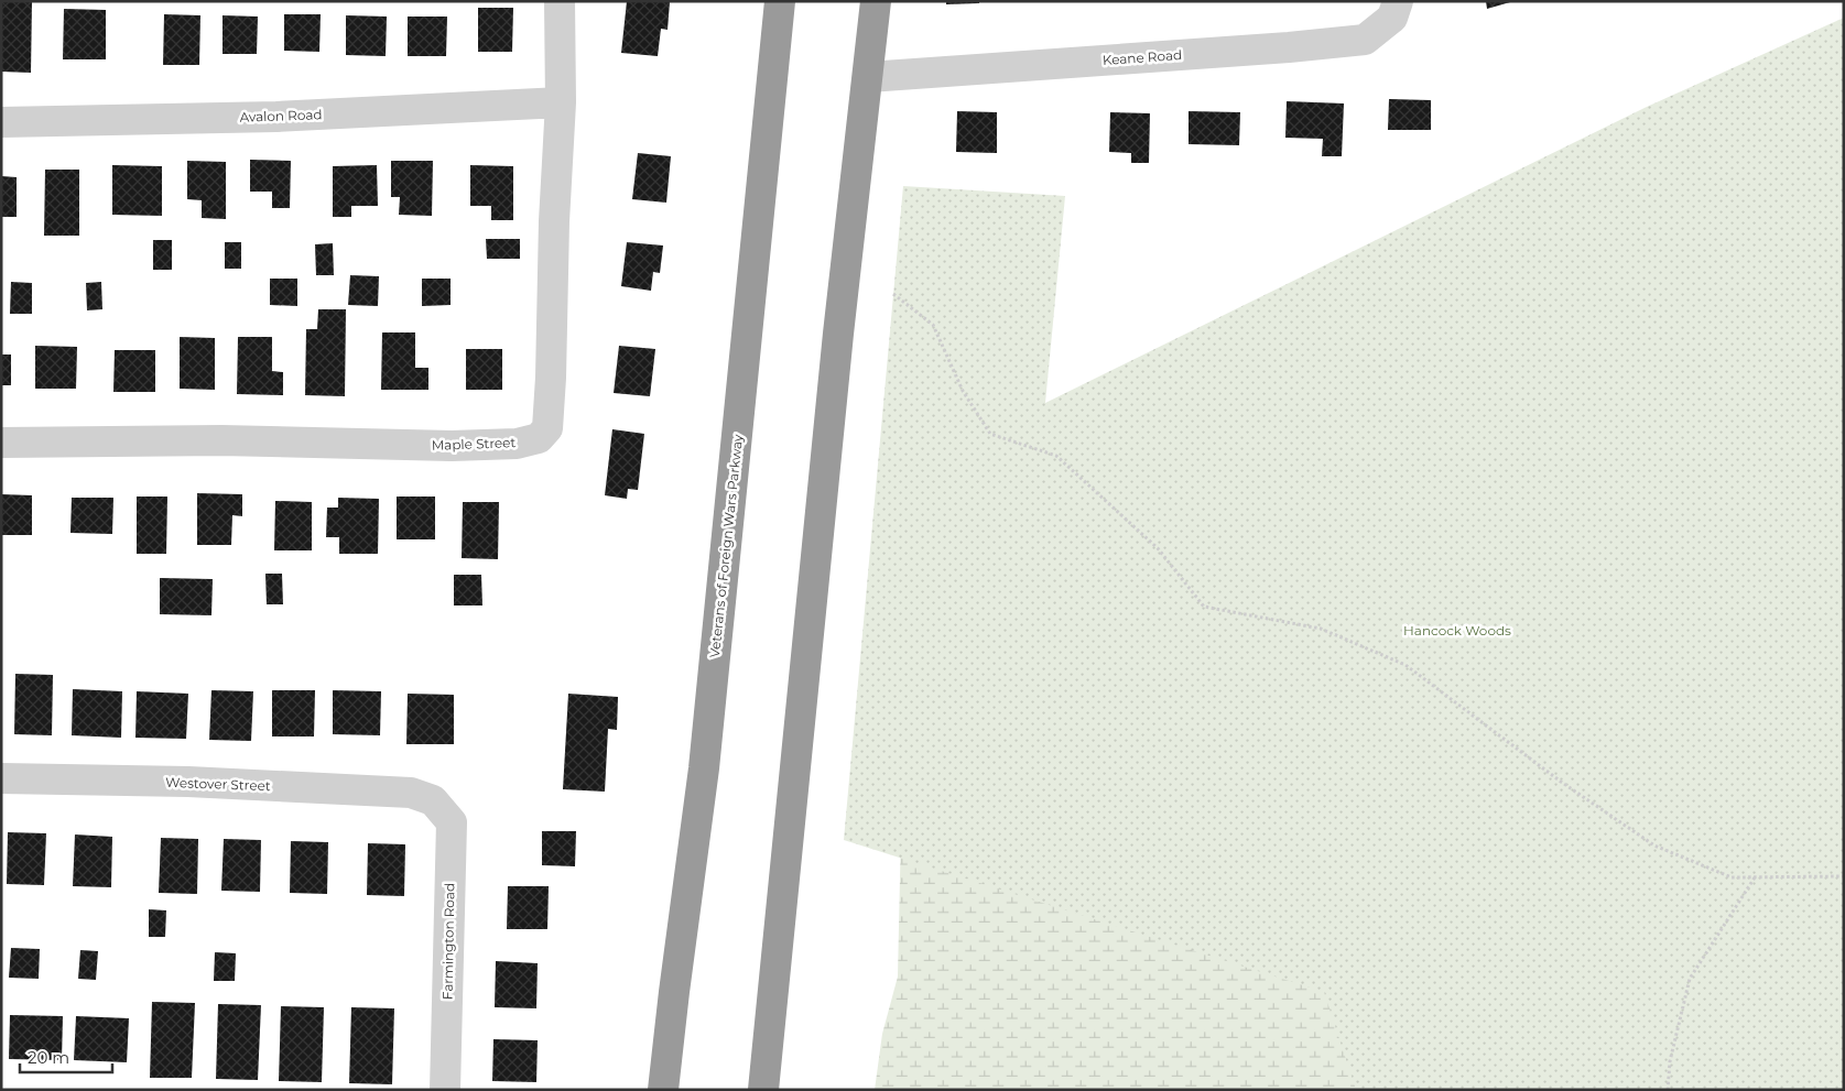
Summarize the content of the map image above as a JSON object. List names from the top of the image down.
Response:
{
  "streets": {
    "highway": ["Veterans of Foreign Wars Parkway"],
    "street": [
      "Keane Road",
      "Avalon Road",
      "Maple Street",
      "Westover Street",
      "Farmington Road"
    ]
  },
  "crossings": [
    ["Avalon Road", "Maple Street"],
    ["Westover Street", "Farmington Road"]
  ],
  "parks": ["Hancock Woods"],
  "scale_bar": "20 m"
}
